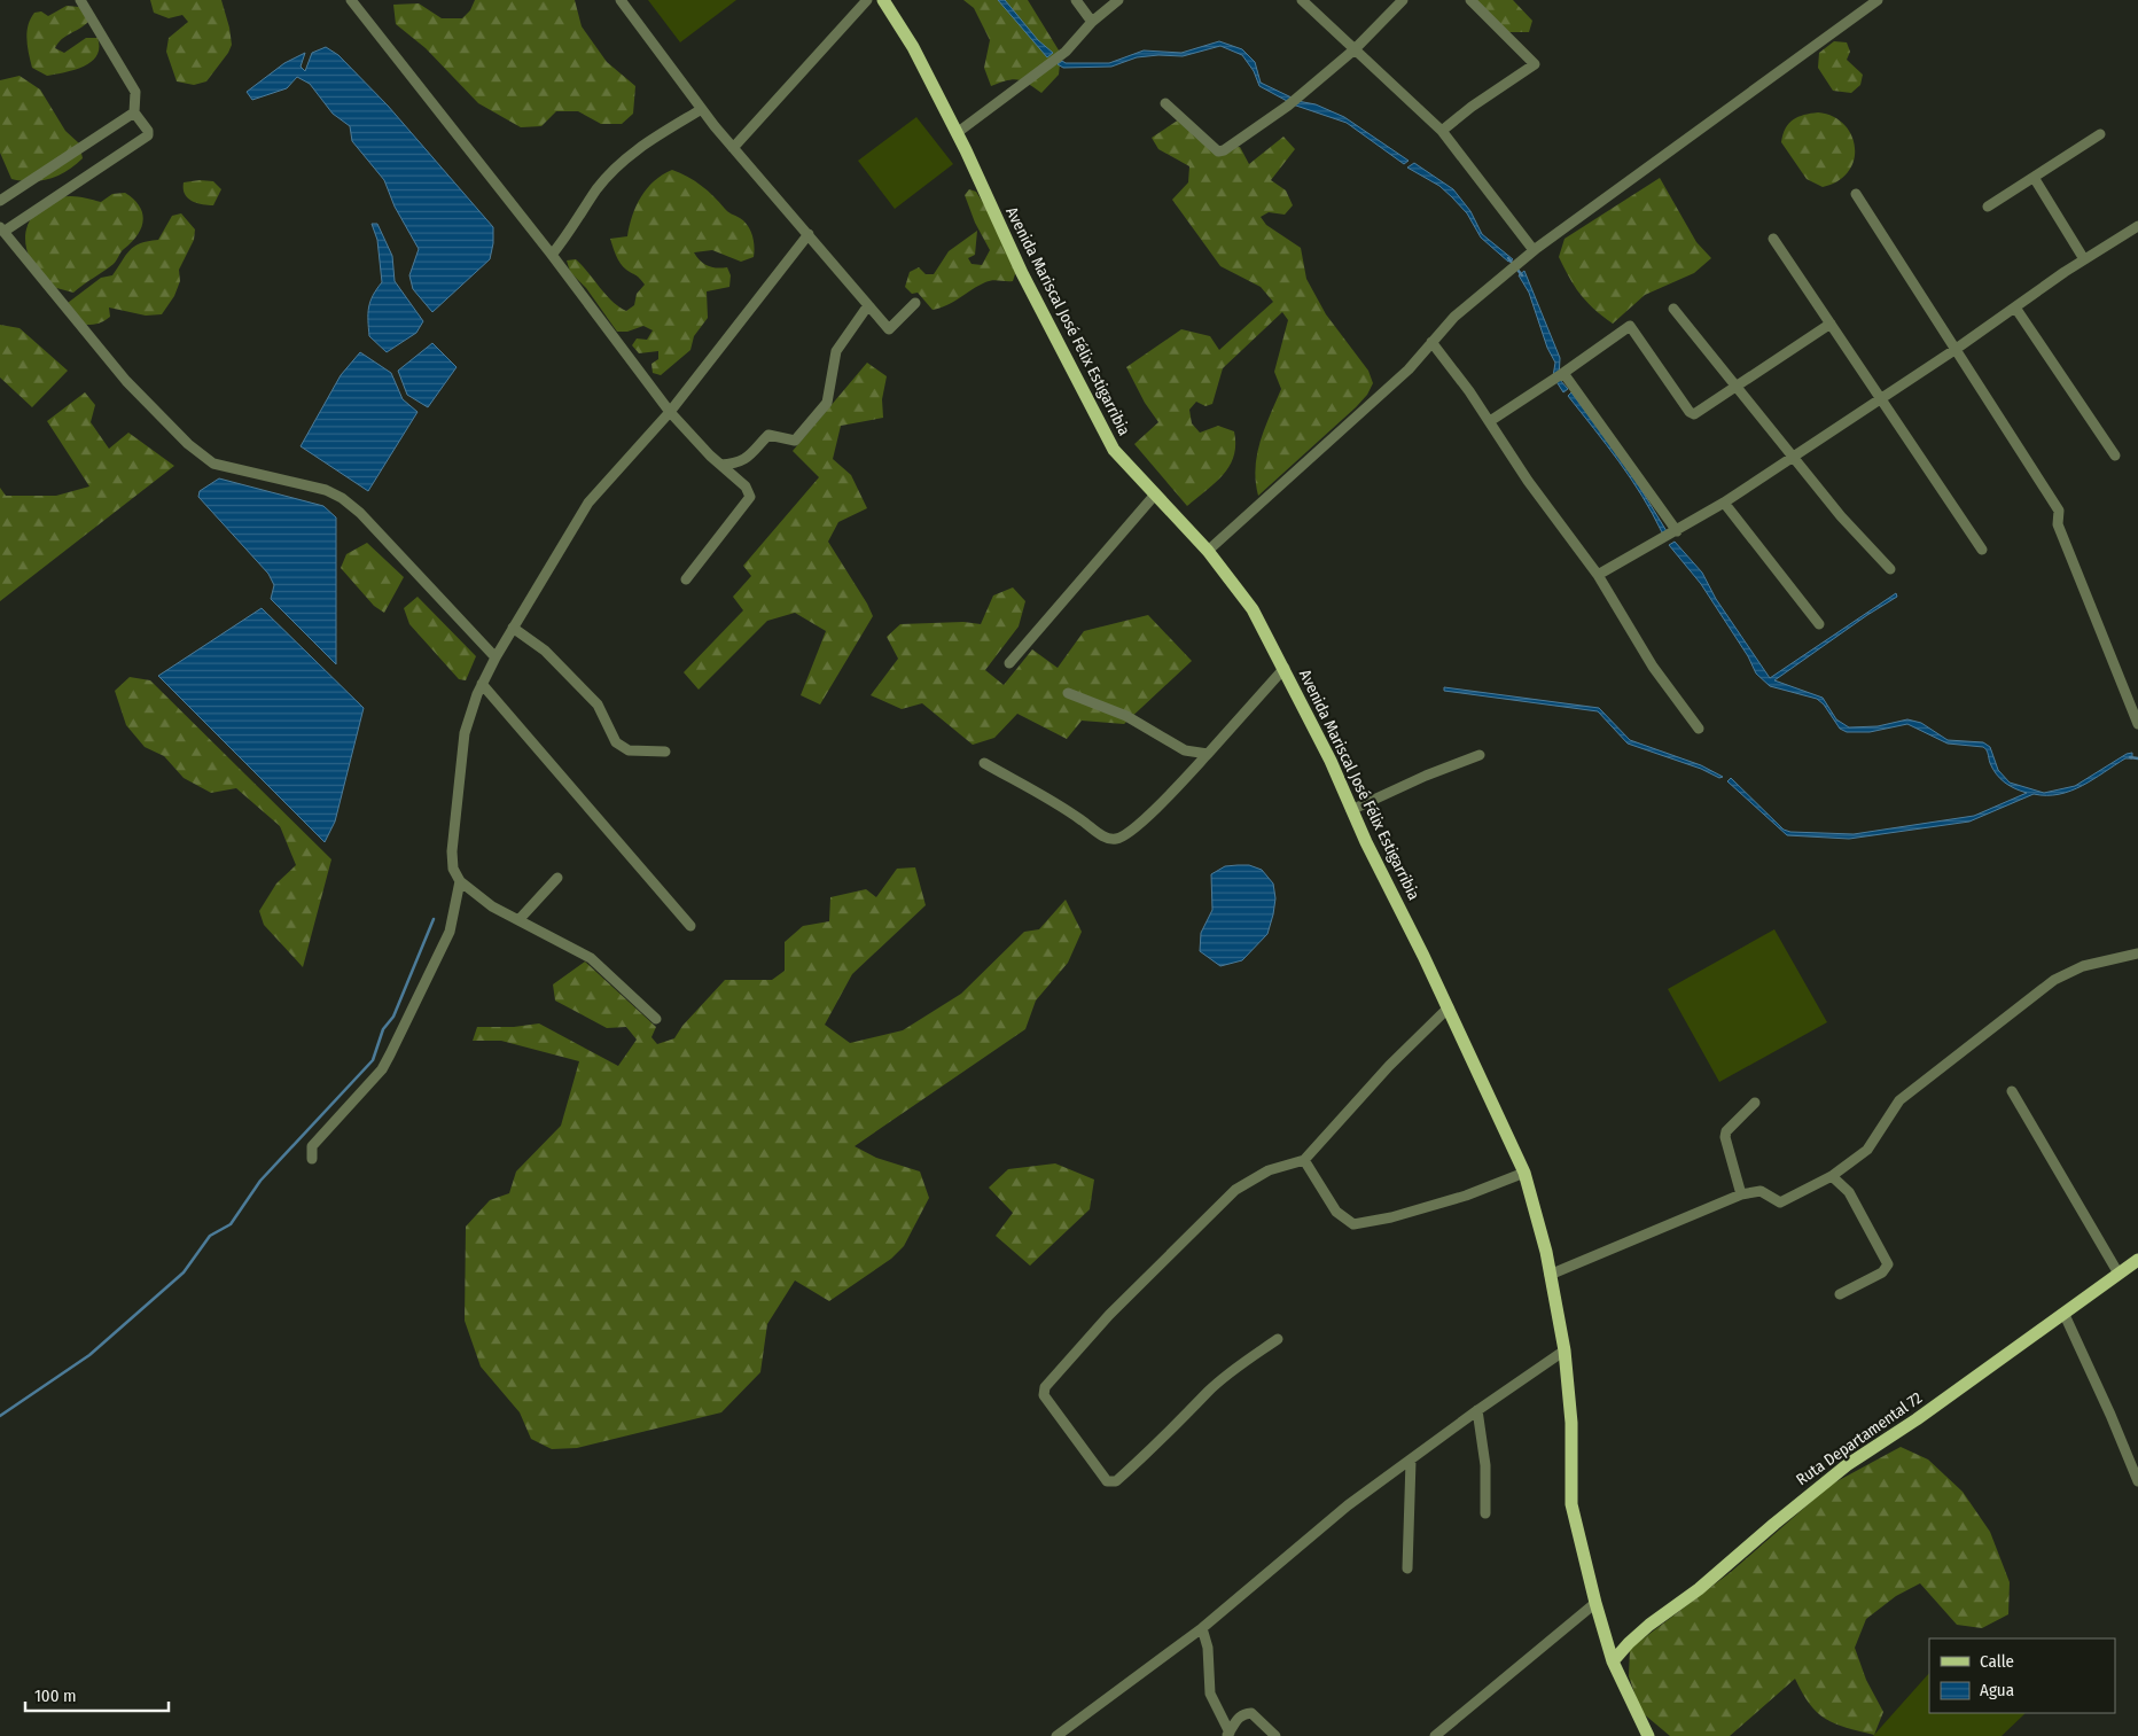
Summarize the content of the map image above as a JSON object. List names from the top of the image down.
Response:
{
  "streets": {
    "main road": ["Avenida Mariscal José Félix Estigarribia", "Ruta Departamental 72"]
  },
  "crossings": [
    ["Avenida Mariscal José Félix Estigarribia", "Ruta Departamental 72"]
  ],
  "legend": ["Calle", "Agua"],
  "scale_bar": "100 m"
}
